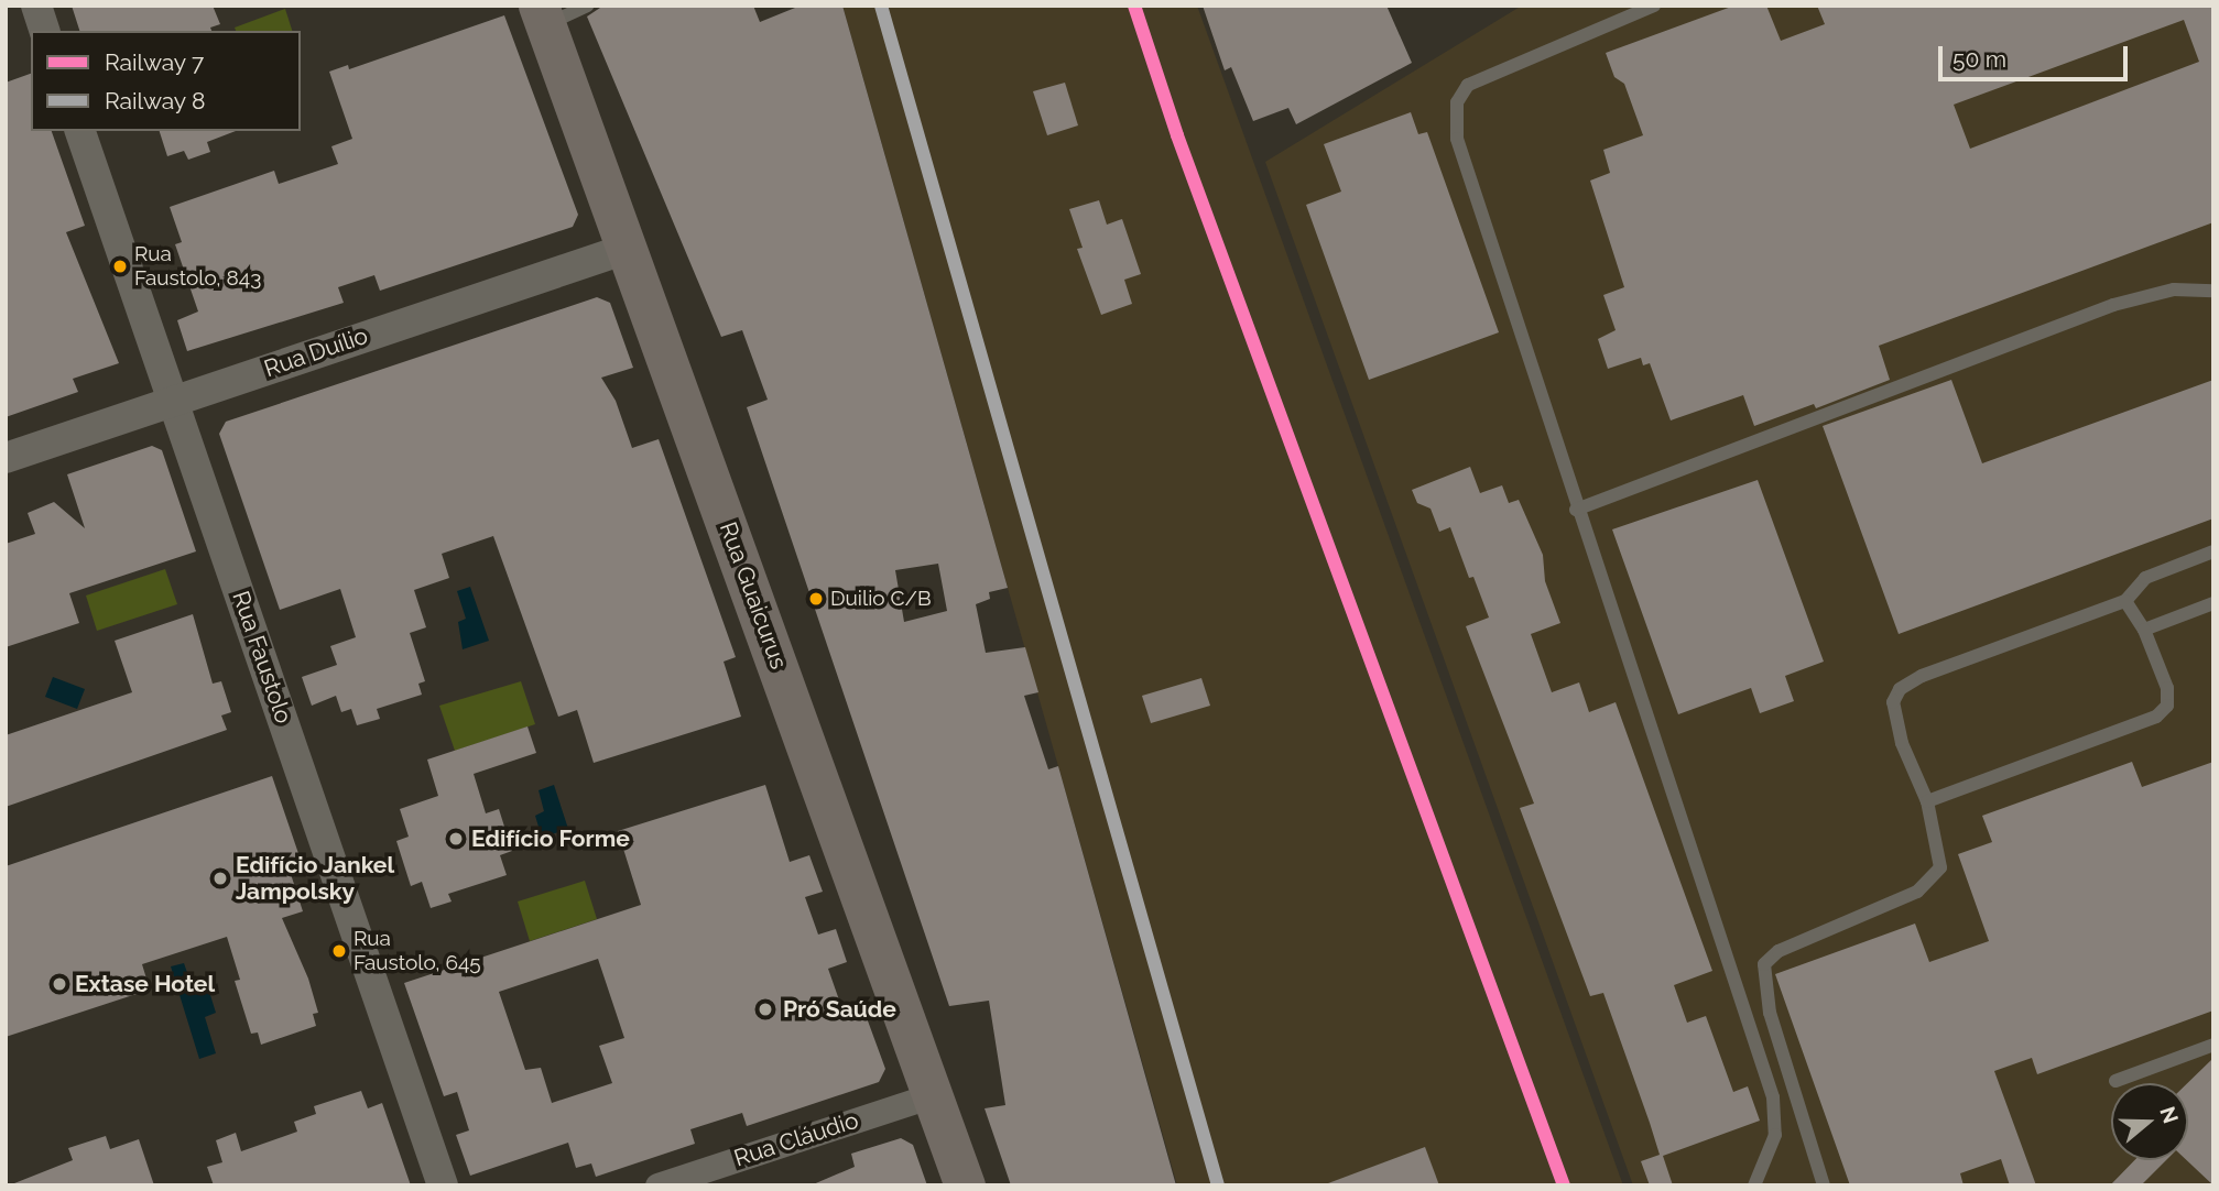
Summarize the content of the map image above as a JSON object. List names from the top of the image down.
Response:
{
  "streets": {
    "main road": ["Rua Guaicurus"],
    "street": ["Rua Duílio", "Rua Faustolo", "Rua Cláudio"]
  },
  "crossings": [
    ["Rua Duílio", "Rua Guaicurus"],
    ["Rua Duílio", "Rua Faustolo"],
    ["Rua Guaicurus", "Rua Cláudio"]
  ],
  "places": [
    "Rua Faustolo, 843",
    "Duilio C/B",
    "Edifício Forme",
    "Edifício Jankel Jampolsky",
    "Rua Faustolo, 645",
    "Extase Hotel",
    "Pró Saúde"
  ],
  "lines": ["rail line 7", "rail line 8"],
  "legend": ["Railway 7", "Railway 8"],
  "scale_bar": "50 m",
  "north": "right"
}
